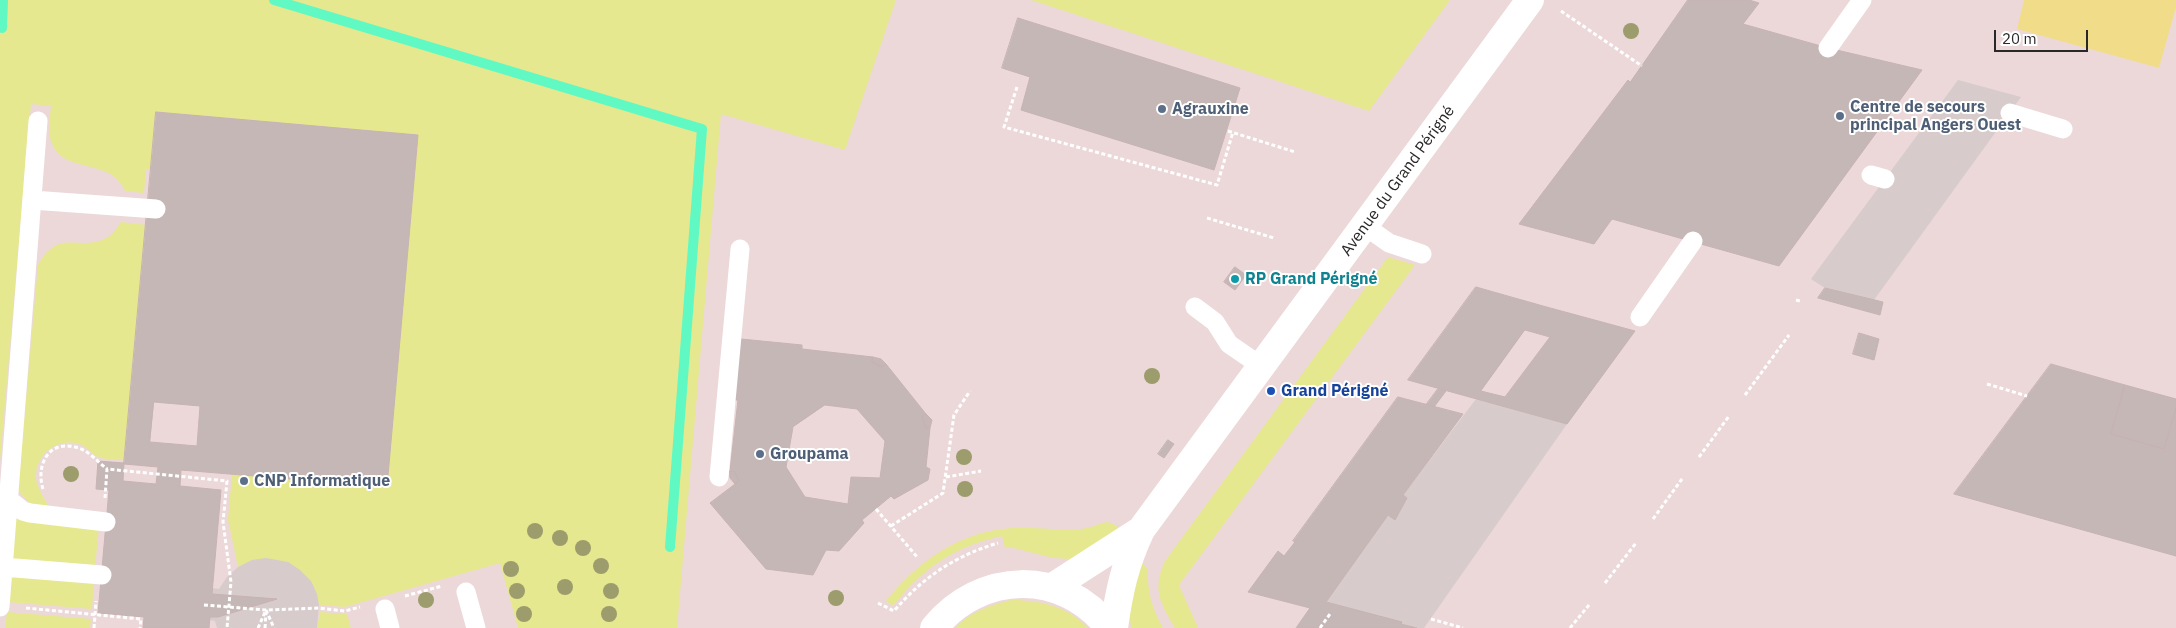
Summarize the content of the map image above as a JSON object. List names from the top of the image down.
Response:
{
  "streets": {
    "street": ["Avenue du Grand Périgné"]
  },
  "places": [
    "Agrauxine",
    "Centre de secours principal Angers Ouest",
    "RP Grand Périgné",
    "Grand Périgné",
    "Groupama",
    "CNP Informatique"
  ],
  "scale_bar": "20 m"
}
